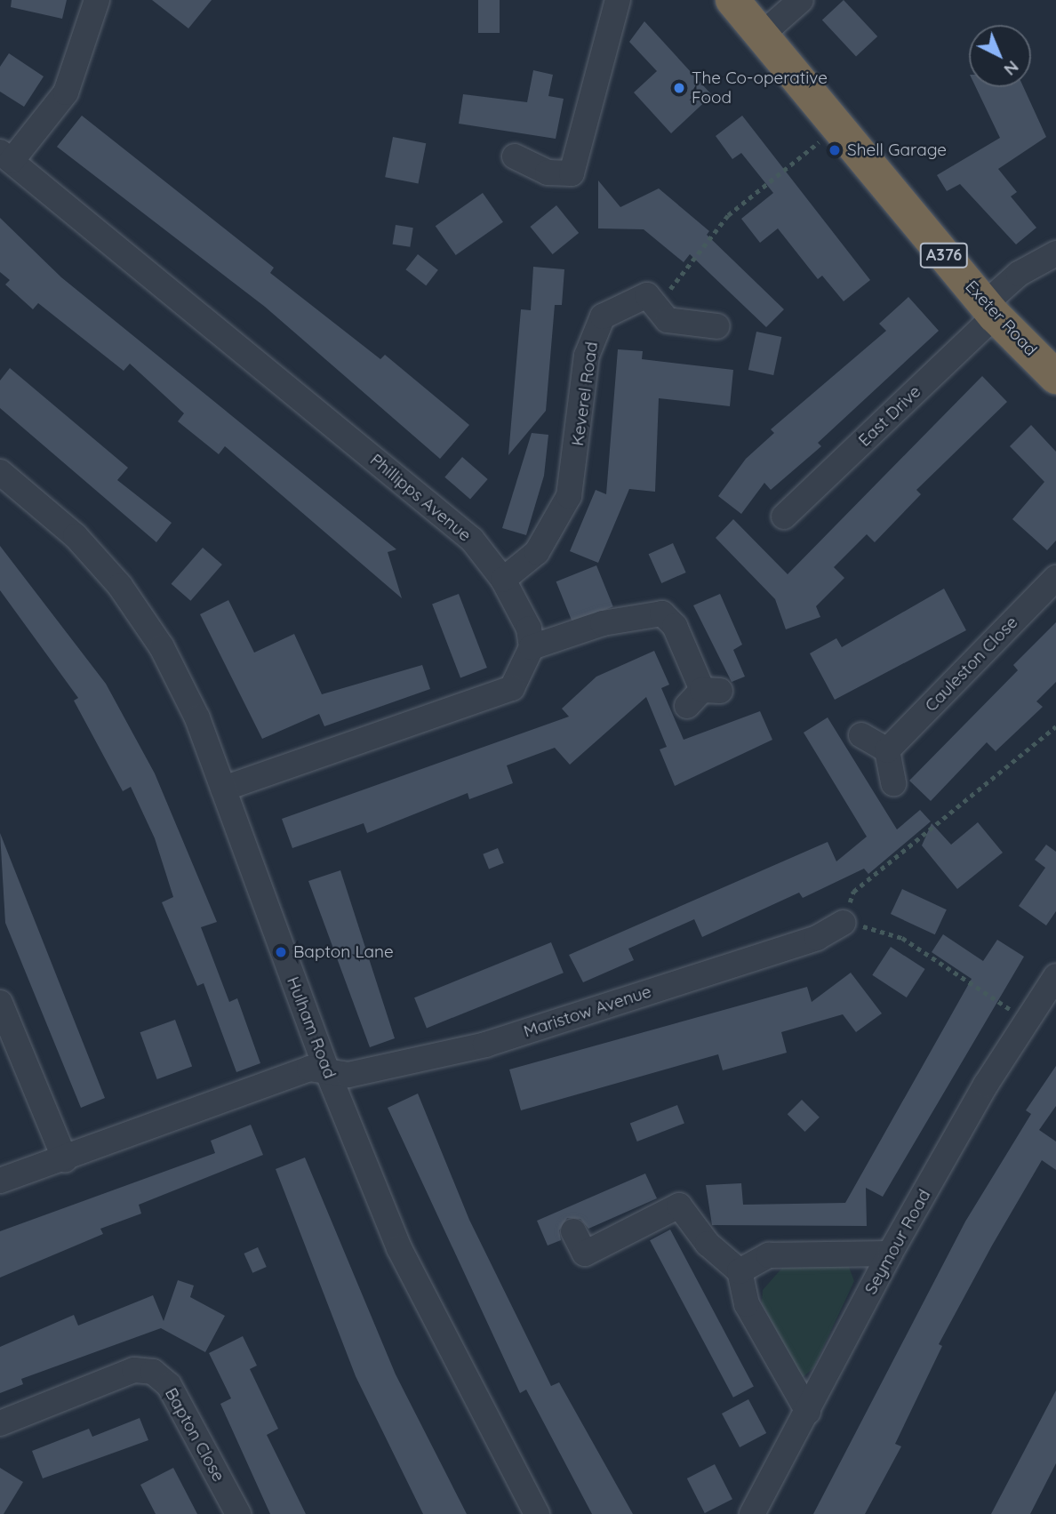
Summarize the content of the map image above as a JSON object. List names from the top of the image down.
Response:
{
  "streets": {
    "highway": ["A376", "Exeter Road"],
    "street": [
      "Keverel Road",
      "East Drive",
      "Phillipps Avenue",
      "Cauleston Close",
      "Maristow Avenue",
      "Hulham Road",
      "Seymour Road",
      "Bapton Close"
    ]
  },
  "crossings": [
    ["Exeter Road", "East Drive"],
    ["Keverel Road", "Phillipps Avenue"],
    ["Maristow Avenue", "Hulham Road"]
  ],
  "places": ["The Co-operative Food", "Shell Garage", "Bapton Lane"],
  "north": "bottom right"
}
